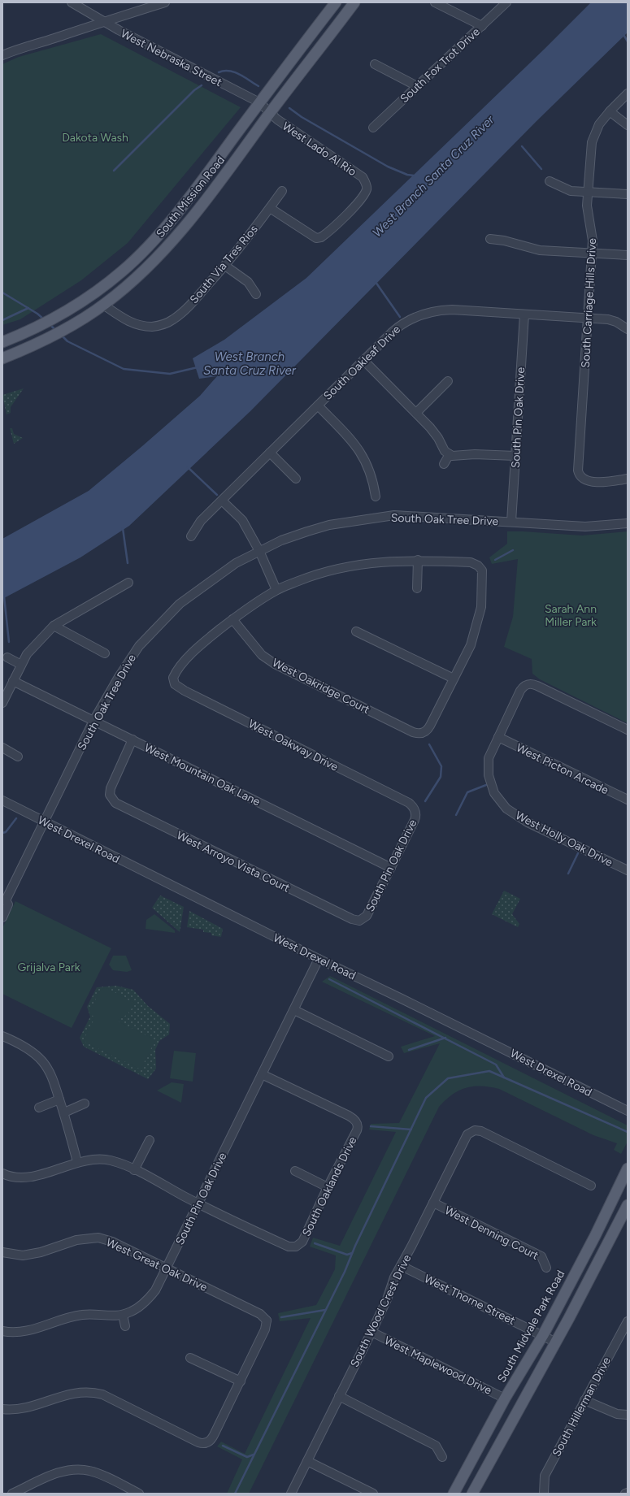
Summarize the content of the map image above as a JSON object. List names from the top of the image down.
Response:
{
  "streets": {
    "main road": ["South Mission Road", "South Midvale Park Road"],
    "street": [
      "West Nebraska Street",
      "South Fox Trot Drive",
      "West Lado Al Rio",
      "South Via Tres Rios",
      "South Carriage Hills Drive",
      "South Oakleaf Drive",
      "South Pin Oak Drive",
      "South Oak Tree Drive",
      "West Oakridge Court",
      "West Oakway Drive",
      "West Picton Arcade",
      "West Mountain Oak Lane",
      "West Holly Oak Drive",
      "West Drexel Road",
      "West Arroyo Vista Court",
      "South Oaklands Drive",
      "West Denning Court",
      "West Great Oak Drive",
      "West Thorne Street",
      "South Wood Crest Drive",
      "West Maplewood Drive",
      "South Hillerman Drive"
    ]
  },
  "crossings": [
    ["West Nebraska Street", "West Lado Al Rio"],
    ["West Nebraska Street", "South Mission Road"],
    ["West Lado Al Rio", "South Mission Road"],
    ["West Lado Al Rio", "South Via Tres Rios"],
    ["South Mission Road", "South Via Tres Rios"],
    ["South Carriage Hills Drive", "South Oakleaf Drive"],
    ["South Oakleaf Drive", "South Pin Oak Drive"],
    ["South Pin Oak Drive", "South Oak Tree Drive"],
    ["South Pin Oak Drive", "West Oakway Drive"],
    ["South Pin Oak Drive", "West Mountain Oak Lane"],
    ["South Pin Oak Drive", "West Drexel Road"],
    ["South Pin Oak Drive", "West Arroyo Vista Court"],
    ["South Pin Oak Drive", "South Oaklands Drive"],
    ["South Pin Oak Drive", "West Great Oak Drive"],
    ["South Oak Tree Drive", "West Mountain Oak Lane"],
    ["South Oak Tree Drive", "West Drexel Road"],
    ["West Oakridge Court", "West Oakway Drive"],
    ["West Picton Arcade", "West Holly Oak Drive"],
    ["West Mountain Oak Lane", "West Arroyo Vista Court"],
    ["West Denning Court", "South Wood Crest Drive"],
    ["West Thorne Street", "South Wood Crest Drive"],
    ["West Thorne Street", "South Midvale Park Road"],
    ["South Wood Crest Drive", "West Maplewood Drive"],
    ["South Midvale Park Road", "West Maplewood Drive"]
  ],
  "water": ["West Branch Santa Cruz River"],
  "parks": ["Dakota Wash", "Sarah Ann Miller Park", "Grijalva Park"]
}
